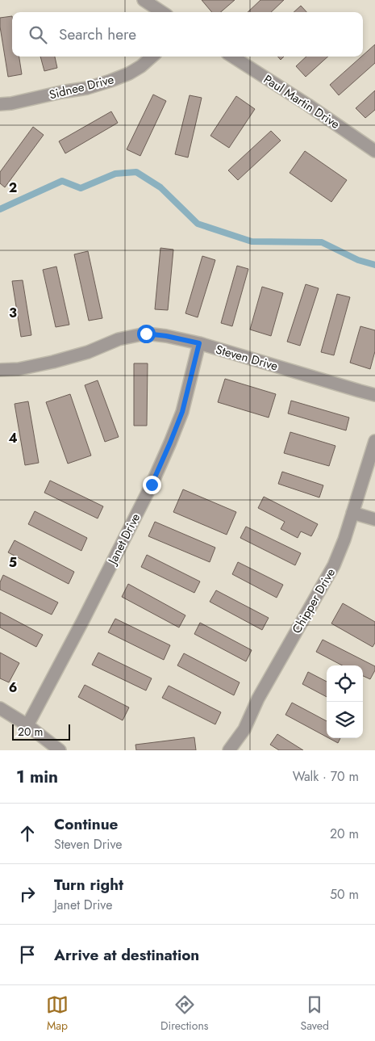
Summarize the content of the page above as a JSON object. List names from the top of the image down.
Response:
{
  "streets": {
    "street": [
      "Sidnee Drive",
      "Paul Martin Drive",
      "Steven Drive",
      "Janet Drive",
      "Chipper Drive"
    ]
  },
  "crossings": [
    ["Steven Drive", "Janet Drive"]
  ],
  "scale_bar": "20 m",
  "page": {
    "search": "Search here",
    "scale": "20 m",
    "heading": ["1 min", "Walk · 70 m"],
    "list": [
      ["Continue", "Steven Drive", "20 m"],
      ["Turn right", "Janet Drive", "50 m"],
      "Arrive at destination"
    ],
    "nav": ["Map", "Directions", "Saved"]
  },
  "grid": {
    "rows": [
      "2",
      "3",
      "4",
      "5",
      "6"
    ]
  }
}
